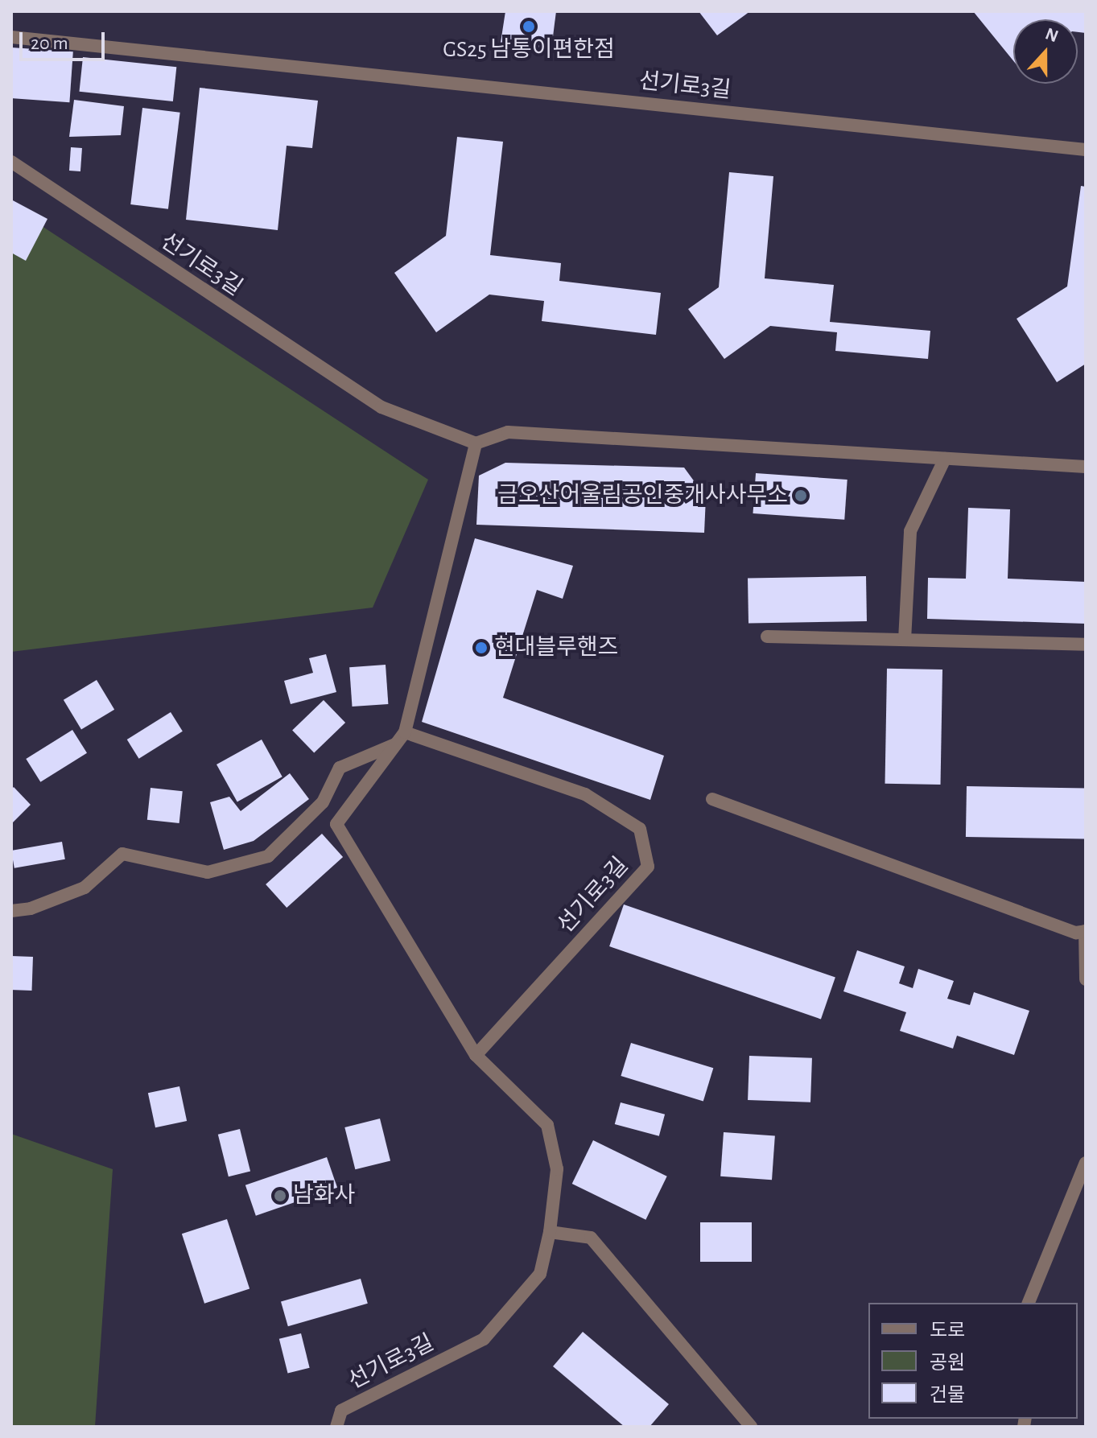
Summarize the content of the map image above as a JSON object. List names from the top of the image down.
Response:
{
  "streets": {
    "street": ["선기로3길"]
  },
  "places": [
    "GS25 남통이편한점",
    "금오산어울림공인중개사사무소",
    "현대블루핸즈",
    "남화사"
  ],
  "legend": ["도로", "공원", "건물"],
  "scale_bar": "20 m",
  "north": "top"
}
